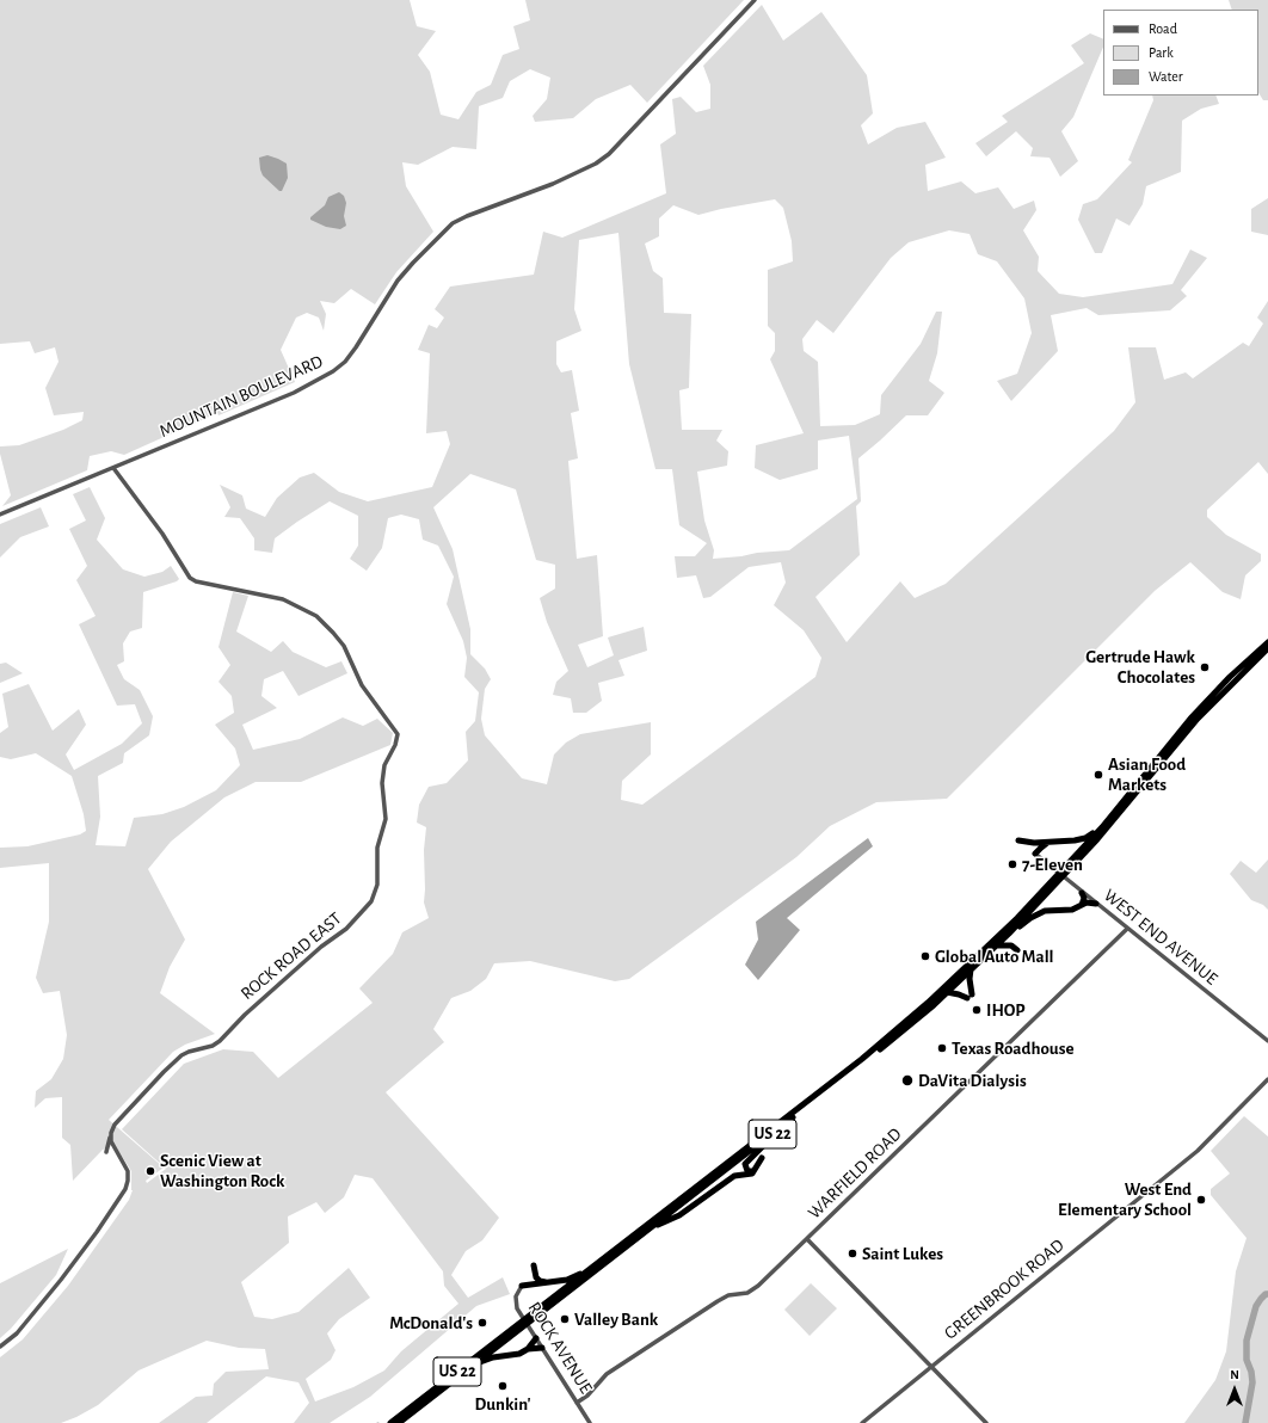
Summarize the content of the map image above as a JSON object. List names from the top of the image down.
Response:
{
  "streets": {
    "highway": ["US 22"],
    "street": [
      "MOUNTAIN BOULEVARD",
      "WEST END AVENUE",
      "ROCK ROAD EAST",
      "WARFIELD ROAD",
      "GREENBROOK ROAD",
      "ROCK AVENUE"
    ]
  },
  "crossings": [
    ["MOUNTAIN BOULEVARD", "ROCK ROAD EAST"],
    ["WEST END AVENUE", "US 22"],
    ["WEST END AVENUE", "WARFIELD ROAD"],
    ["US 22", "ROCK AVENUE"],
    ["WARFIELD ROAD", "ROCK AVENUE"]
  ],
  "places": [
    "Gertrude Hawk Chocolates",
    "Asian Food Markets",
    "7-Eleven",
    "Global Auto Mall",
    "IHOP",
    "Texas Roadhouse",
    "DaVita Dialysis",
    "Scenic View at Washington Rock",
    "West End Elementary School",
    "Saint Lukes",
    "Valley Bank",
    "McDonald's",
    "Dunkin'"
  ],
  "legend": ["Road", "Park", "Water"],
  "north": "top"
}
